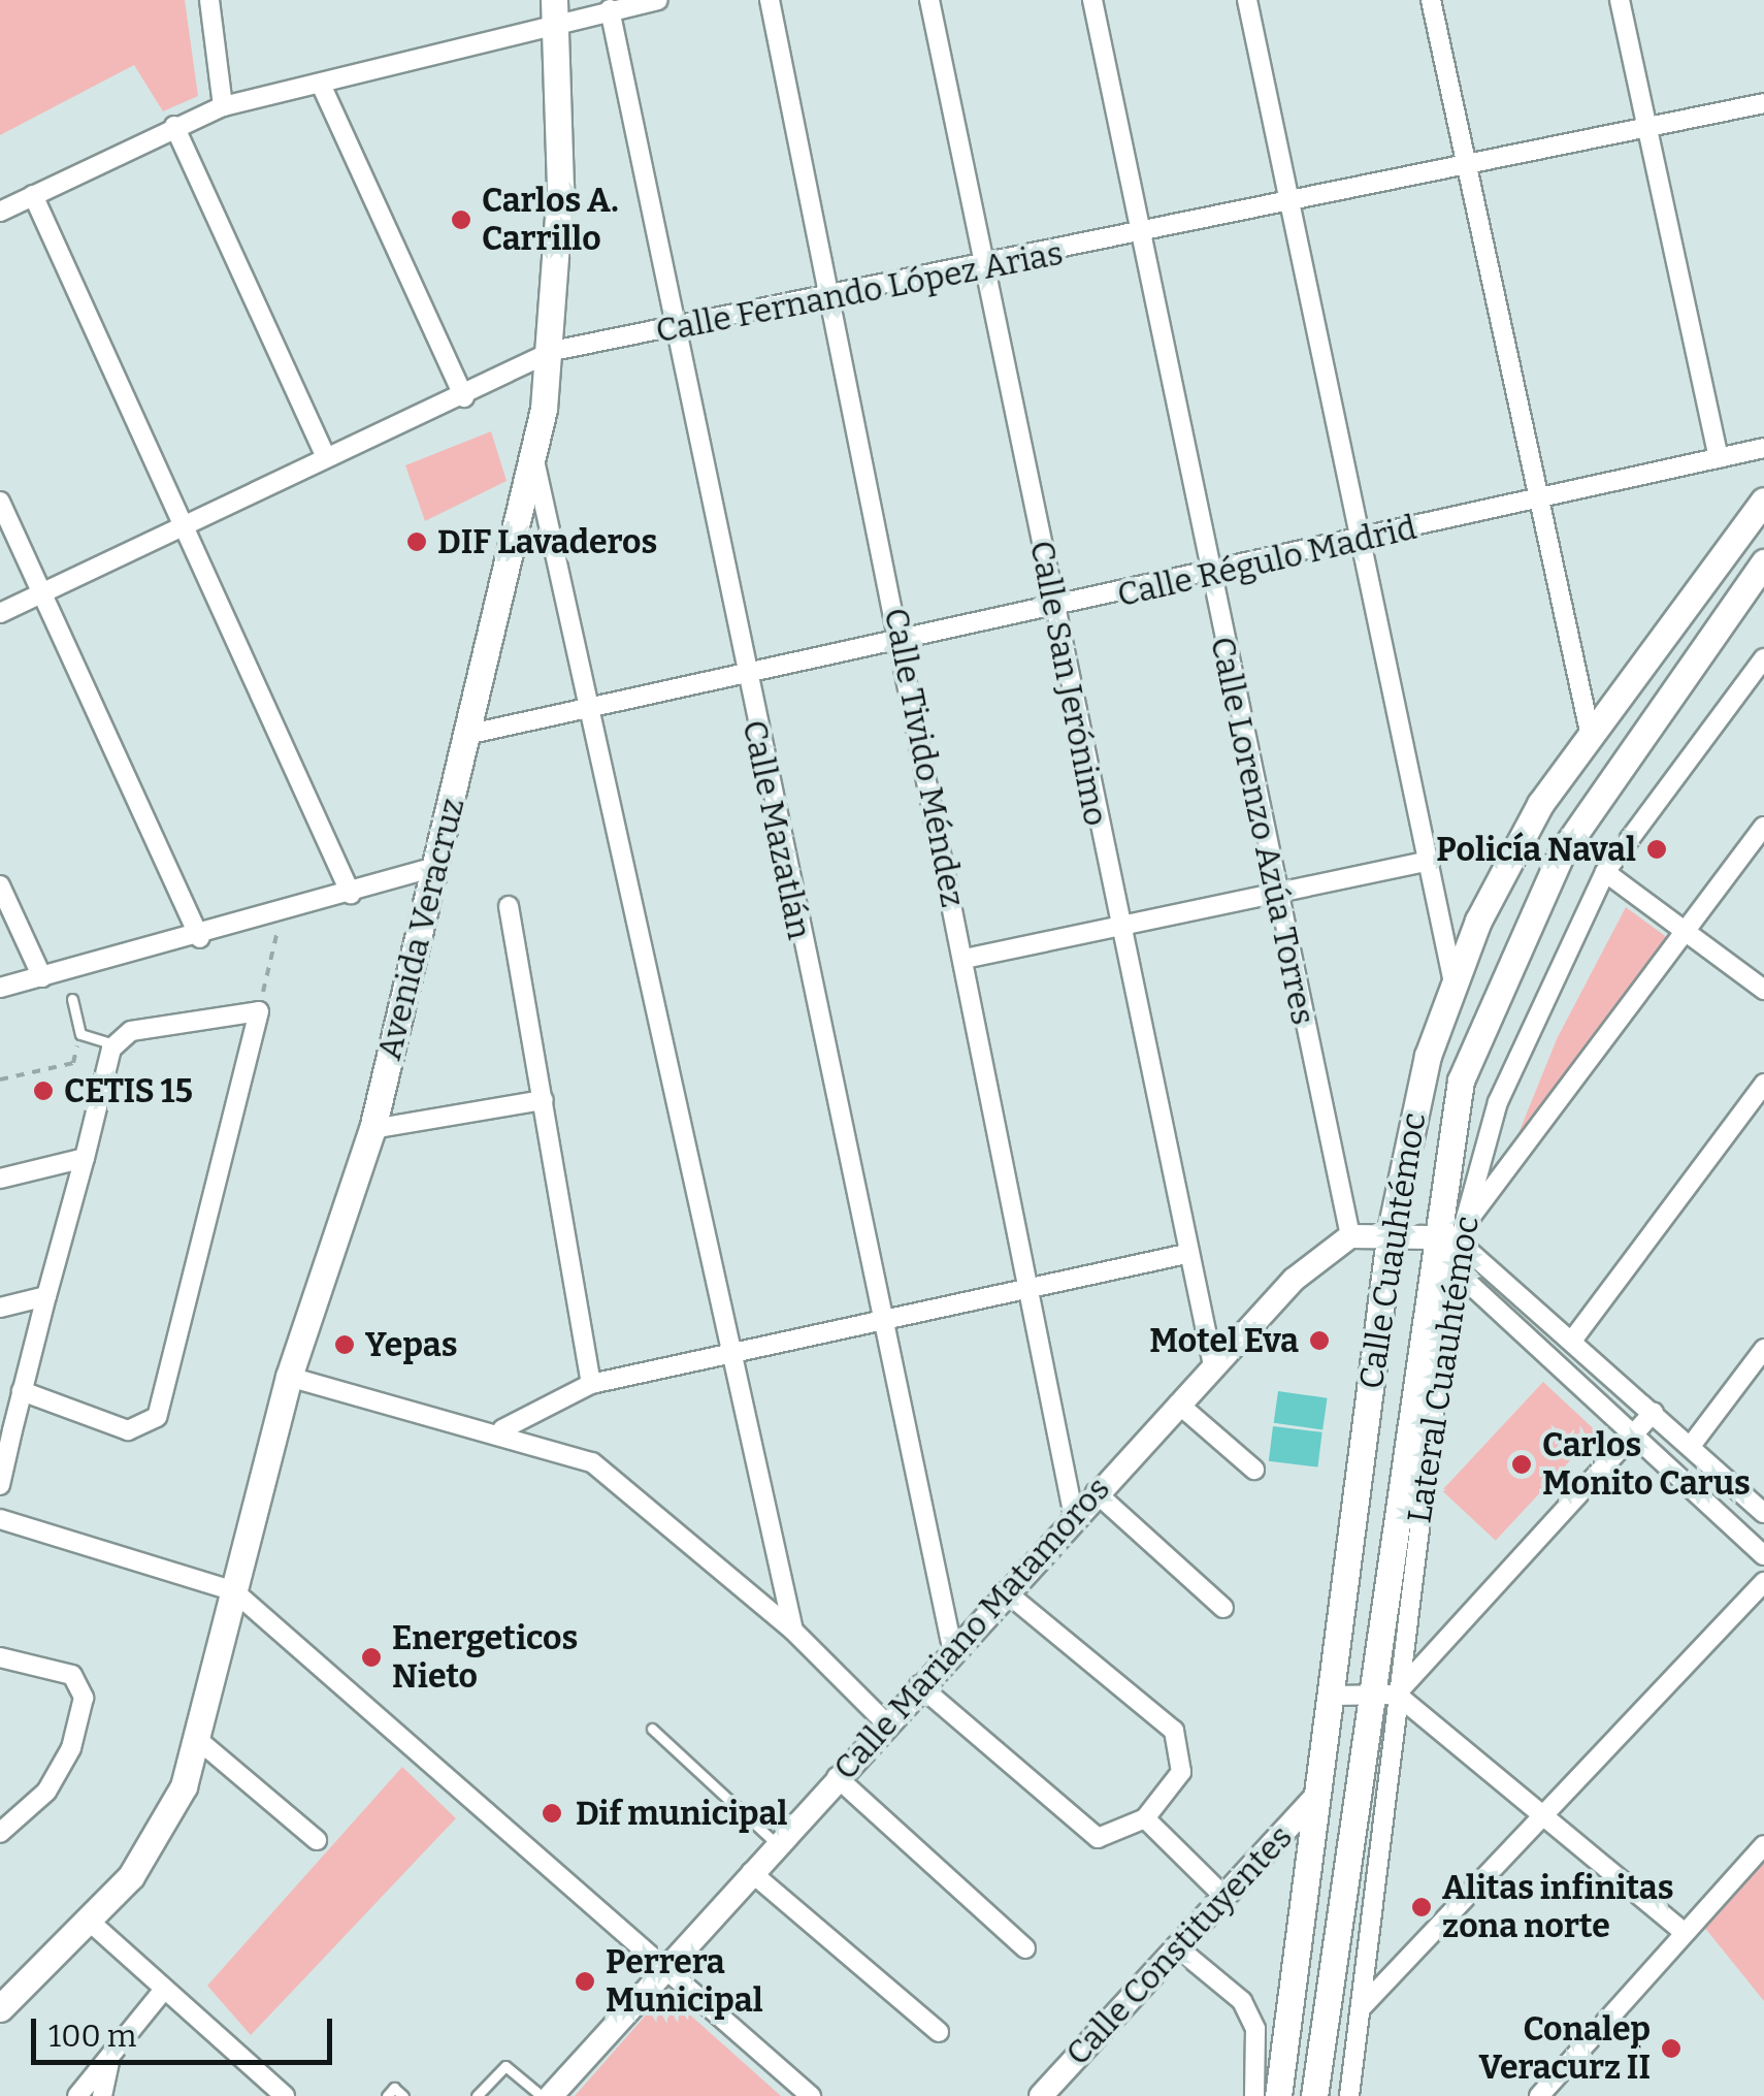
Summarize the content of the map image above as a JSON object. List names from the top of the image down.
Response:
{
  "streets": {
    "main road": ["Avenida Veracruz", "Calle Cuauhtémoc"],
    "street": [
      "Calle Fernando López Arias",
      "Calle Régulo Madrid",
      "Calle San Jerónimo",
      "Calle Tivido Méndez",
      "Calle Mazatlán",
      "Calle Lorenzo Azúa Torres",
      "Lateral Cuauhtémoc",
      "Calle Mariano Matamoros",
      "Calle Constituyentes"
    ]
  },
  "crossings": [
    ["Calle Fernando López Arias", "Calle San Jerónimo"],
    ["Calle Fernando López Arias", "Calle Tivido Méndez"],
    ["Calle Fernando López Arias", "Calle Mazatlán"],
    ["Calle Fernando López Arias", "Calle Lorenzo Azúa Torres"],
    ["Calle Fernando López Arias", "Avenida Veracruz"],
    ["Calle Régulo Madrid", "Calle San Jerónimo"],
    ["Calle Régulo Madrid", "Calle Tivido Méndez"],
    ["Calle Régulo Madrid", "Calle Mazatlán"],
    ["Calle Régulo Madrid", "Calle Lorenzo Azúa Torres"],
    ["Calle Régulo Madrid", "Avenida Veracruz"],
    ["Calle San Jerónimo", "Calle Mariano Matamoros"],
    ["Calle Tivido Méndez", "Calle Mariano Matamoros"],
    ["Calle Mazatlán", "Calle Mariano Matamoros"],
    ["Calle Lorenzo Azúa Torres", "Calle Mariano Matamoros"],
    ["Calle Cuauhtémoc", "Calle Constituyentes"]
  ],
  "places": [
    "Carlos A. Carrillo",
    "DIF Lavaderos",
    "Policía Naval",
    "CETIS 15",
    "Motel Eva",
    "Yepas",
    "Carlos Monito Carus",
    "Energeticos Nieto",
    "Dif municipal",
    "Alitas infinitas zona norte",
    "Perrera Municipal",
    "Conalep Veracurz II"
  ],
  "scale_bar": "100 m"
}
